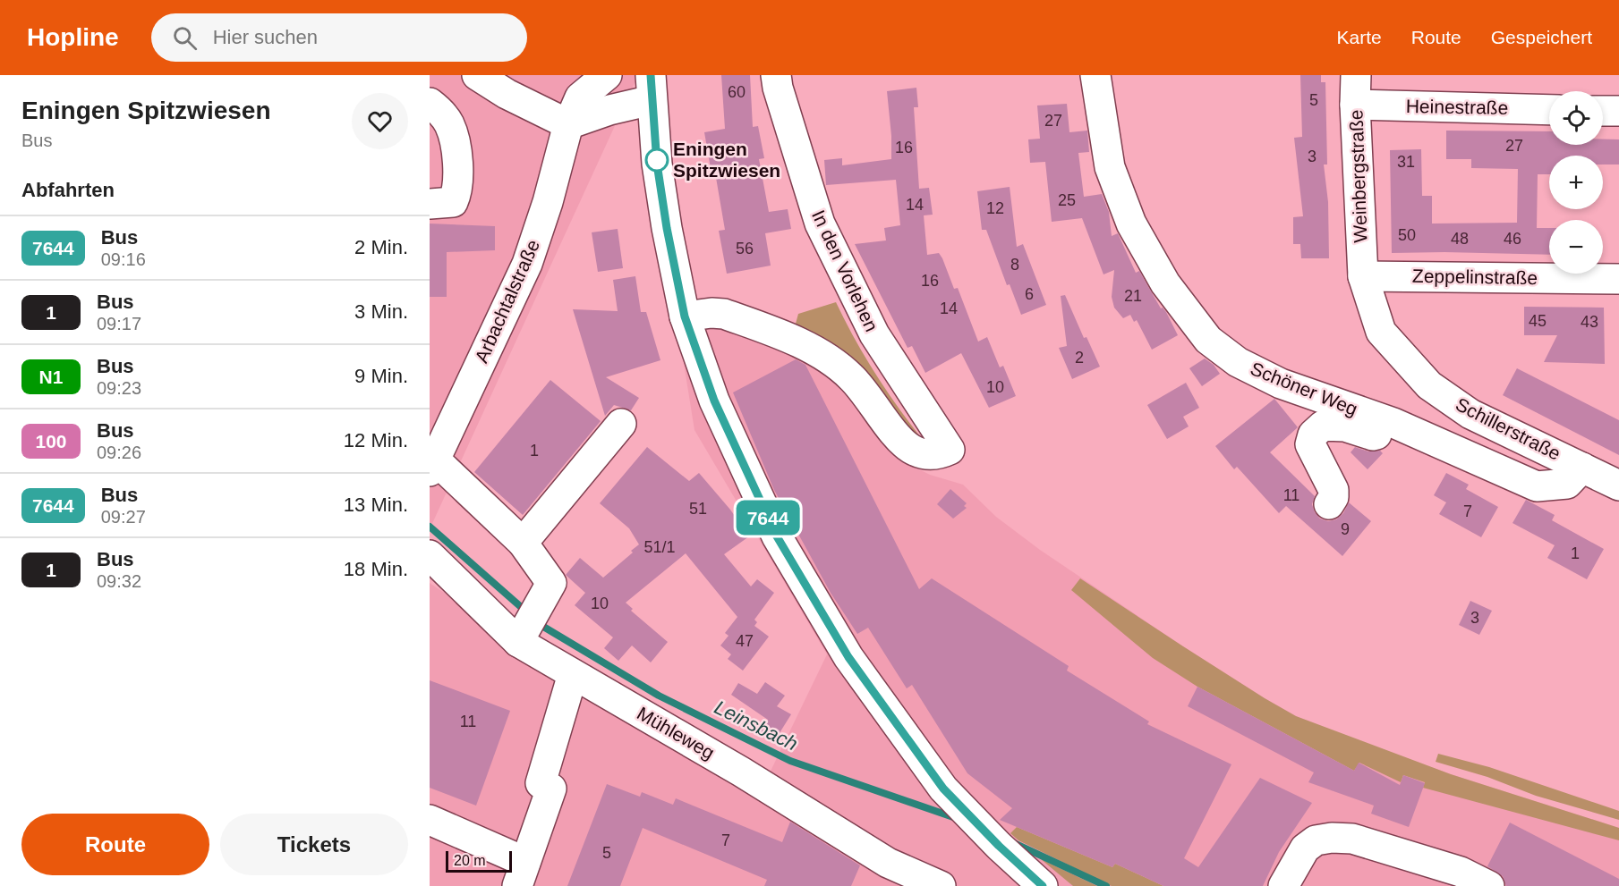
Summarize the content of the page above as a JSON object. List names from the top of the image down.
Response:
{
  "streets": {
    "street": [
      "Heinestraße",
      "Weinbergstraße",
      "In den Vorlehen",
      "Zeppelinstraße",
      "Arbachtalstraße",
      "Schöner Weg",
      "Schillerstraße",
      "Mühleweg"
    ]
  },
  "crossings": [
    ["Heinestraße", "Weinbergstraße"],
    ["Weinbergstraße", "Zeppelinstraße"],
    ["Weinbergstraße", "Schillerstraße"],
    ["Zeppelinstraße", "Schillerstraße"],
    ["Schöner Weg", "Schillerstraße"]
  ],
  "water": ["Leinsbach"],
  "places": ["Eningen Spitzwiesen"],
  "lines": ["bus line 7644"],
  "house_numbers": [
    "60",
    "5",
    "27",
    "27",
    "16",
    "3",
    "31",
    "25",
    "14",
    "12",
    "50",
    "48",
    "46",
    "56",
    "8",
    "16",
    "6",
    "21",
    "14",
    "45",
    "43",
    "2",
    "10",
    "1",
    "11",
    "51",
    "7",
    "9",
    "51/1",
    "1",
    "10",
    "3",
    "47",
    "11",
    "7",
    "5"
  ],
  "scale_bar": "20 m",
  "page": {
    "header": "Hopline",
    "search": "Hier suchen",
    "nav": ["Karte", "Route", "Gespeichert"],
    "heading": [
      ["Eningen Spitzwiesen", "Bus"],
      "Abfahrten"
    ],
    "on_map": "7644",
    "map_buttons": ["+", "−"],
    "list": [
      {
        "mark": "7644",
        "name": "Bus",
        "note": "09:16",
        "value": "2 Min."
      },
      {
        "mark": "1",
        "name": "Bus",
        "note": "09:17",
        "value": "3 Min."
      },
      {
        "mark": "N1",
        "name": "Bus",
        "note": "09:23",
        "value": "9 Min."
      },
      {
        "mark": "100",
        "name": "Bus",
        "note": "09:26",
        "value": "12 Min."
      },
      {
        "mark": "7644",
        "name": "Bus",
        "note": "09:27",
        "value": "13 Min."
      },
      {
        "mark": "1",
        "name": "Bus",
        "note": "09:32",
        "value": "18 Min."
      }
    ],
    "buttons": ["Route", "Tickets"],
    "scale": "20 m"
  }
}
